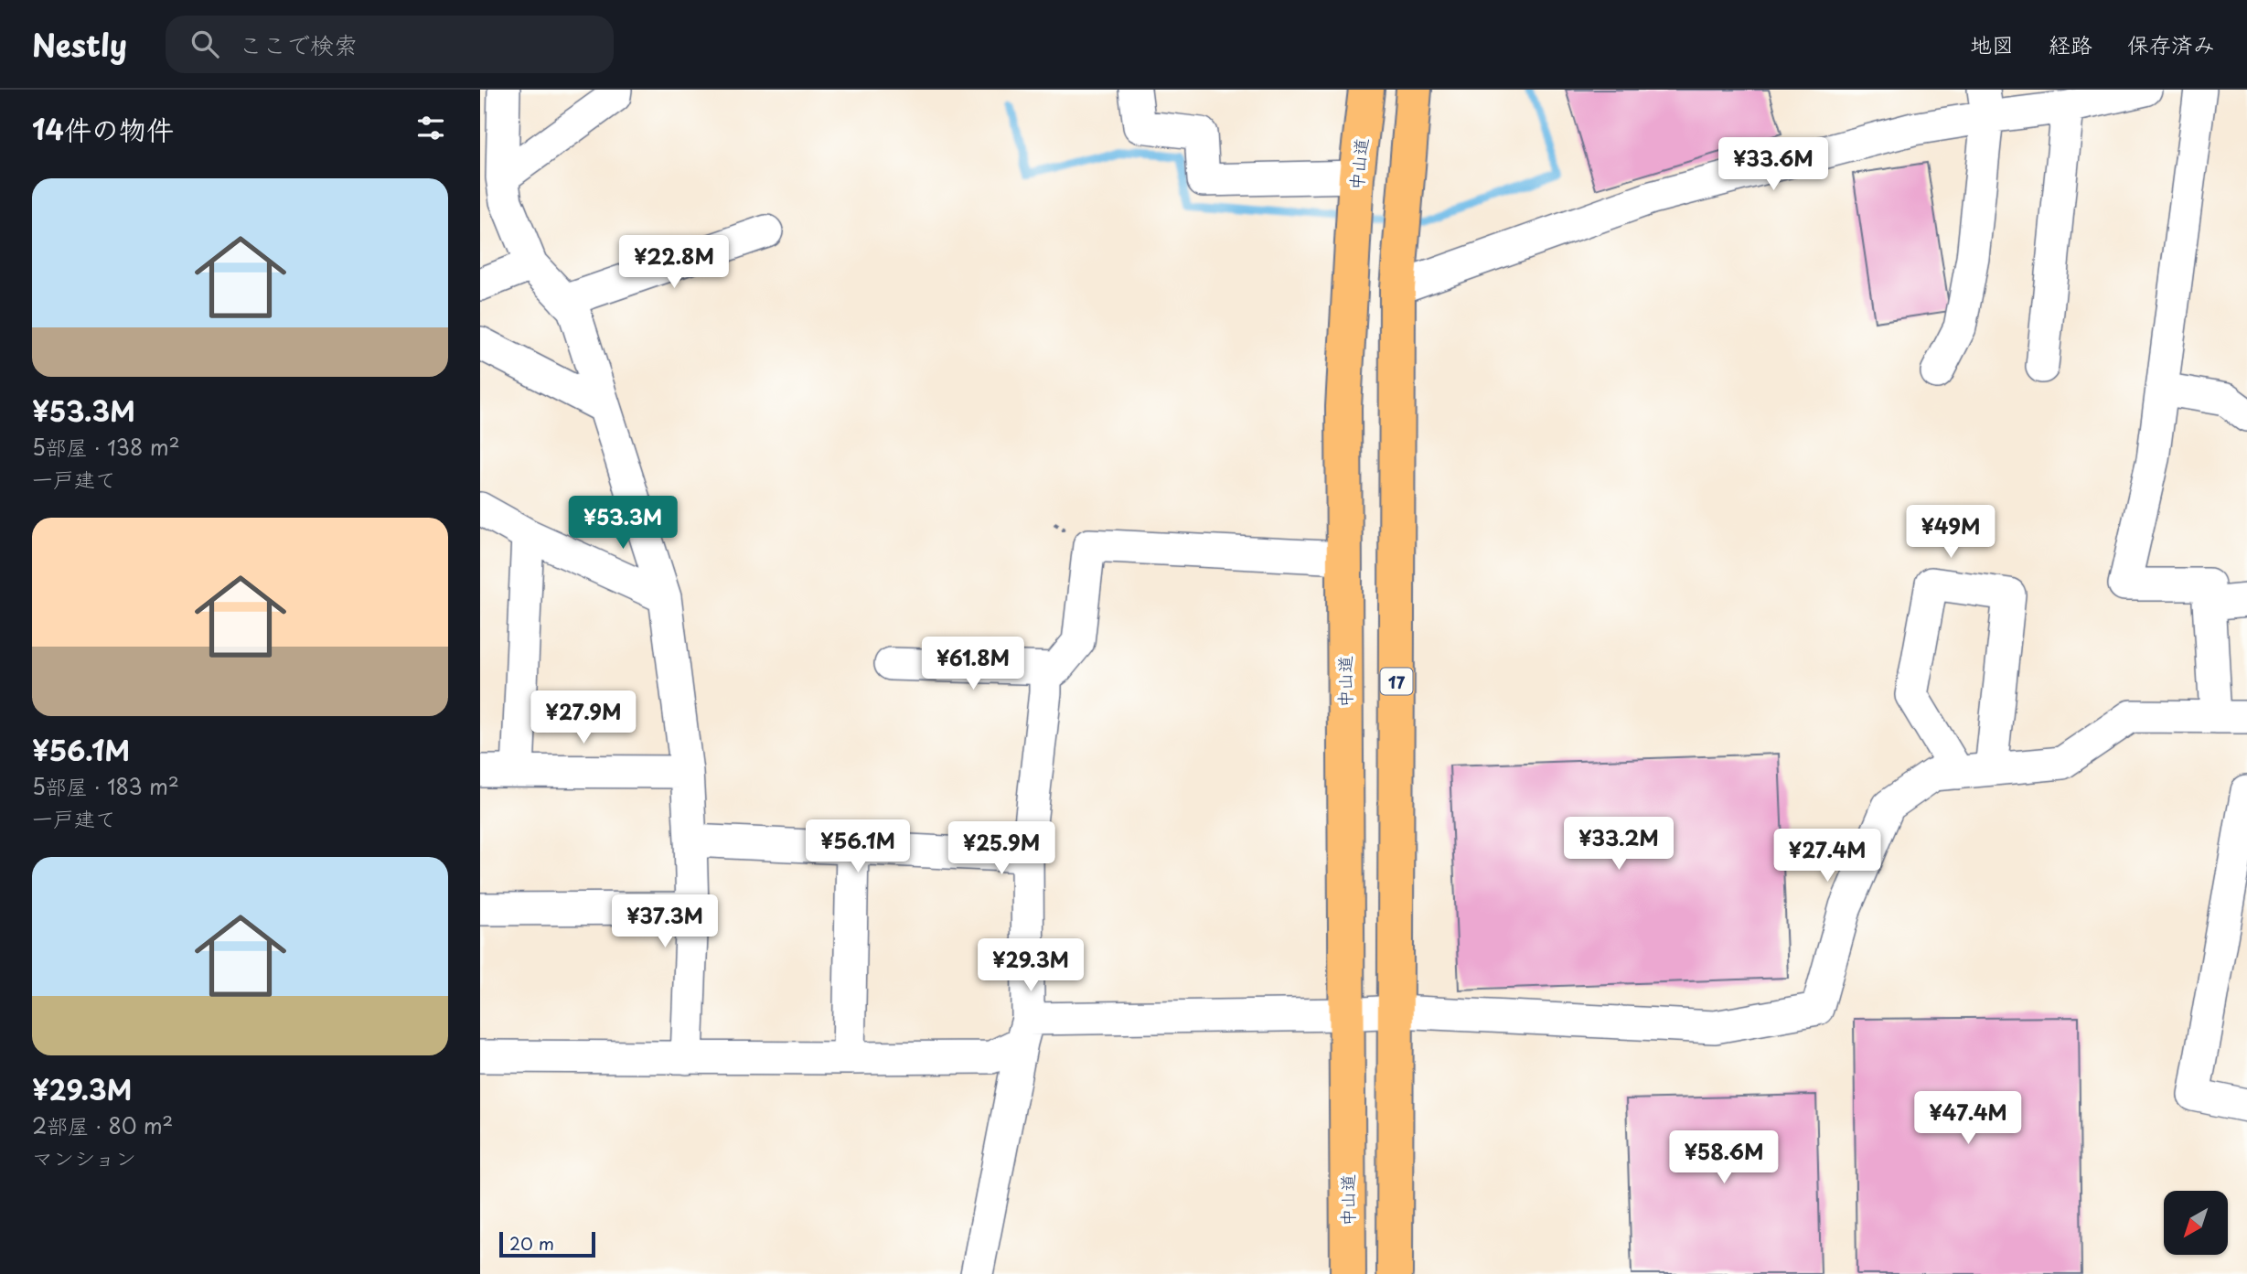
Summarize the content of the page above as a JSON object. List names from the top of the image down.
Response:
{
  "streets": {
    "highway": ["中山道", "17"]
  },
  "scale_bar": "20 m",
  "north": "bottom left",
  "page": {
    "header": "Nestly",
    "search": "ここで検索",
    "nav": ["地図", "経路", "保存済み"],
    "heading": "14件の物件",
    "price": [
      "¥33.6M",
      "¥22.8M",
      "¥53.3M",
      "¥49M",
      "¥61.8M",
      "¥27.9M",
      "¥33.2M",
      "¥56.1M",
      "¥25.9M",
      "¥27.4M",
      "¥37.3M",
      "¥29.3M",
      "¥47.4M",
      "¥58.6M"
    ],
    "list": [
      {
        "name": "¥53.3M",
        "note": "5部屋 · 138 m² · 一戸建て"
      },
      {
        "name": "¥56.1M",
        "note": "5部屋 · 183 m² · 一戸建て"
      },
      {
        "name": "¥29.3M",
        "note": "2部屋 · 80 m² · マンション"
      }
    ],
    "scale": "20 m"
  }
}
